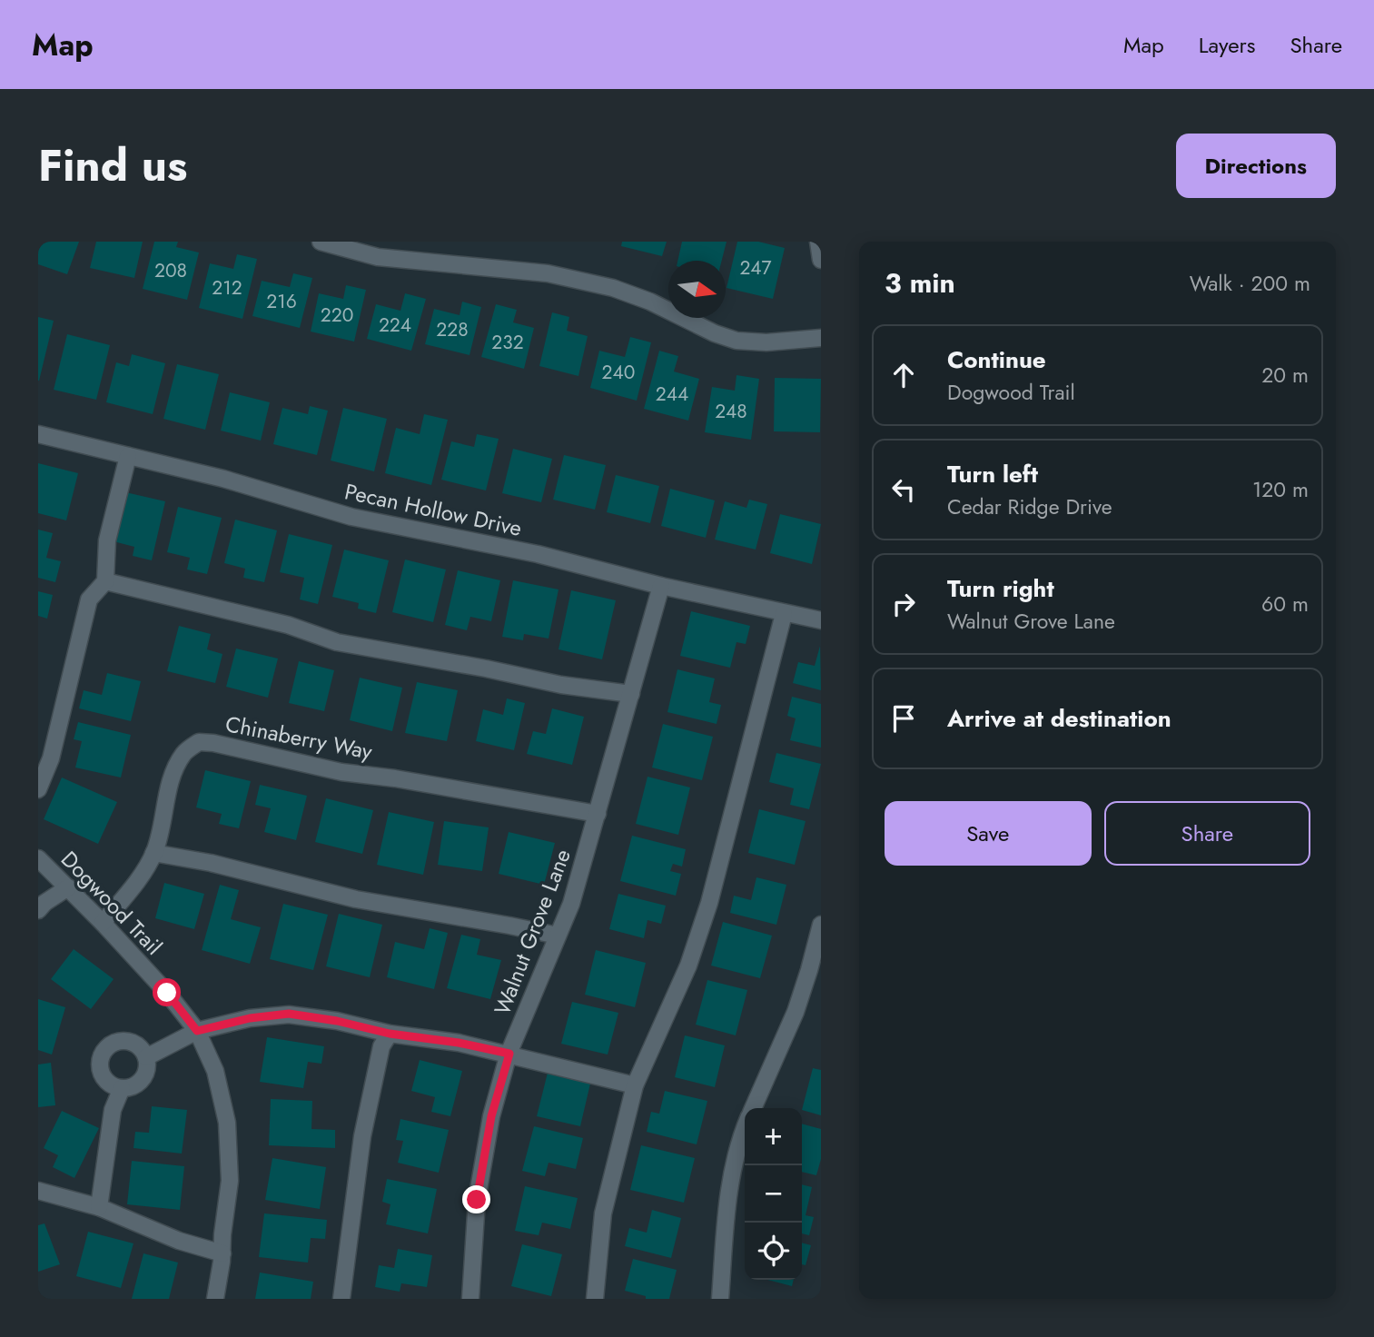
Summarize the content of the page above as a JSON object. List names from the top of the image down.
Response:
{
  "streets": {
    "street": [
      "Pecan Hollow Drive",
      "Chinaberry Way",
      "Dogwood Trail",
      "Walnut Grove Lane"
    ]
  },
  "crossings": [
    ["Pecan Hollow Drive", "Walnut Grove Lane"],
    ["Chinaberry Way", "Dogwood Trail"],
    ["Chinaberry Way", "Walnut Grove Lane"]
  ],
  "house_numbers": [
    "247",
    "208",
    "212",
    "216",
    "220",
    "224",
    "228",
    "232",
    "240",
    "244",
    "248"
  ],
  "north": "right",
  "page": {
    "header": "Map",
    "nav": ["Map", "Layers", "Share"],
    "title": "Find us",
    "buttons": [
      "Directions",
      ["Save", "Share"]
    ],
    "heading": ["3 min", "Walk · 200 m"],
    "list": [
      ["Continue", "Dogwood Trail", "20 m"],
      ["Turn left", "Cedar Ridge Drive", "120 m"],
      ["Turn right", "Walnut Grove Lane", "60 m"],
      "Arrive at destination"
    ],
    "map_buttons": ["+", "−"]
  }
}
